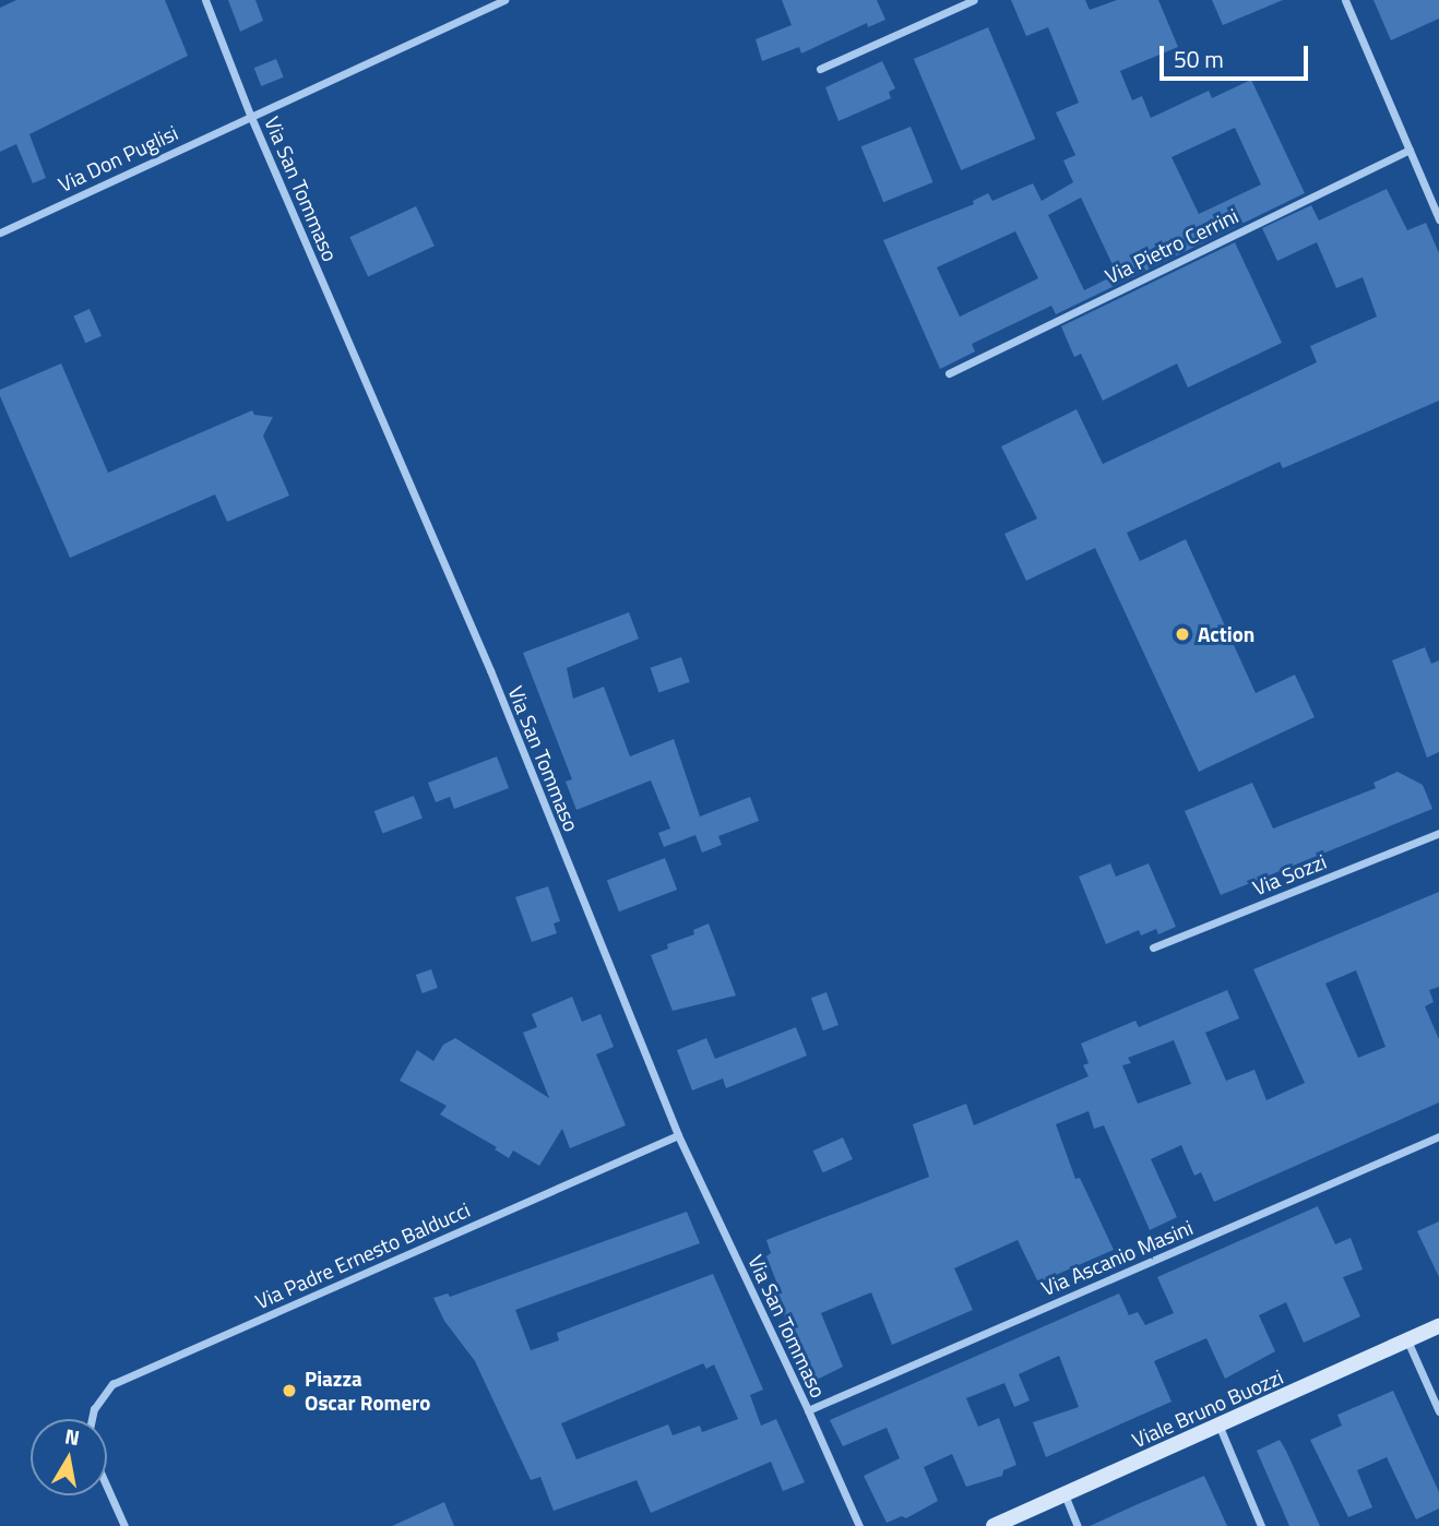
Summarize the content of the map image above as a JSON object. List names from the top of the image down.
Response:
{
  "streets": {
    "main road": ["Viale Bruno Buozzi"],
    "street": [
      "Via Don Puglisi",
      "Via San Tommaso",
      "Via Pietro Cerrini",
      "Via Sozzi",
      "Via Padre Ernesto Balducci",
      "Via Ascanio Masini"
    ]
  },
  "crossings": [
    ["Via Don Puglisi", "Via San Tommaso"],
    ["Via San Tommaso", "Via Padre Ernesto Balducci"],
    ["Via San Tommaso", "Via Ascanio Masini"]
  ],
  "places": ["Action", "Piazza Oscar Romero"],
  "scale_bar": "50 m",
  "north": "top"
}
